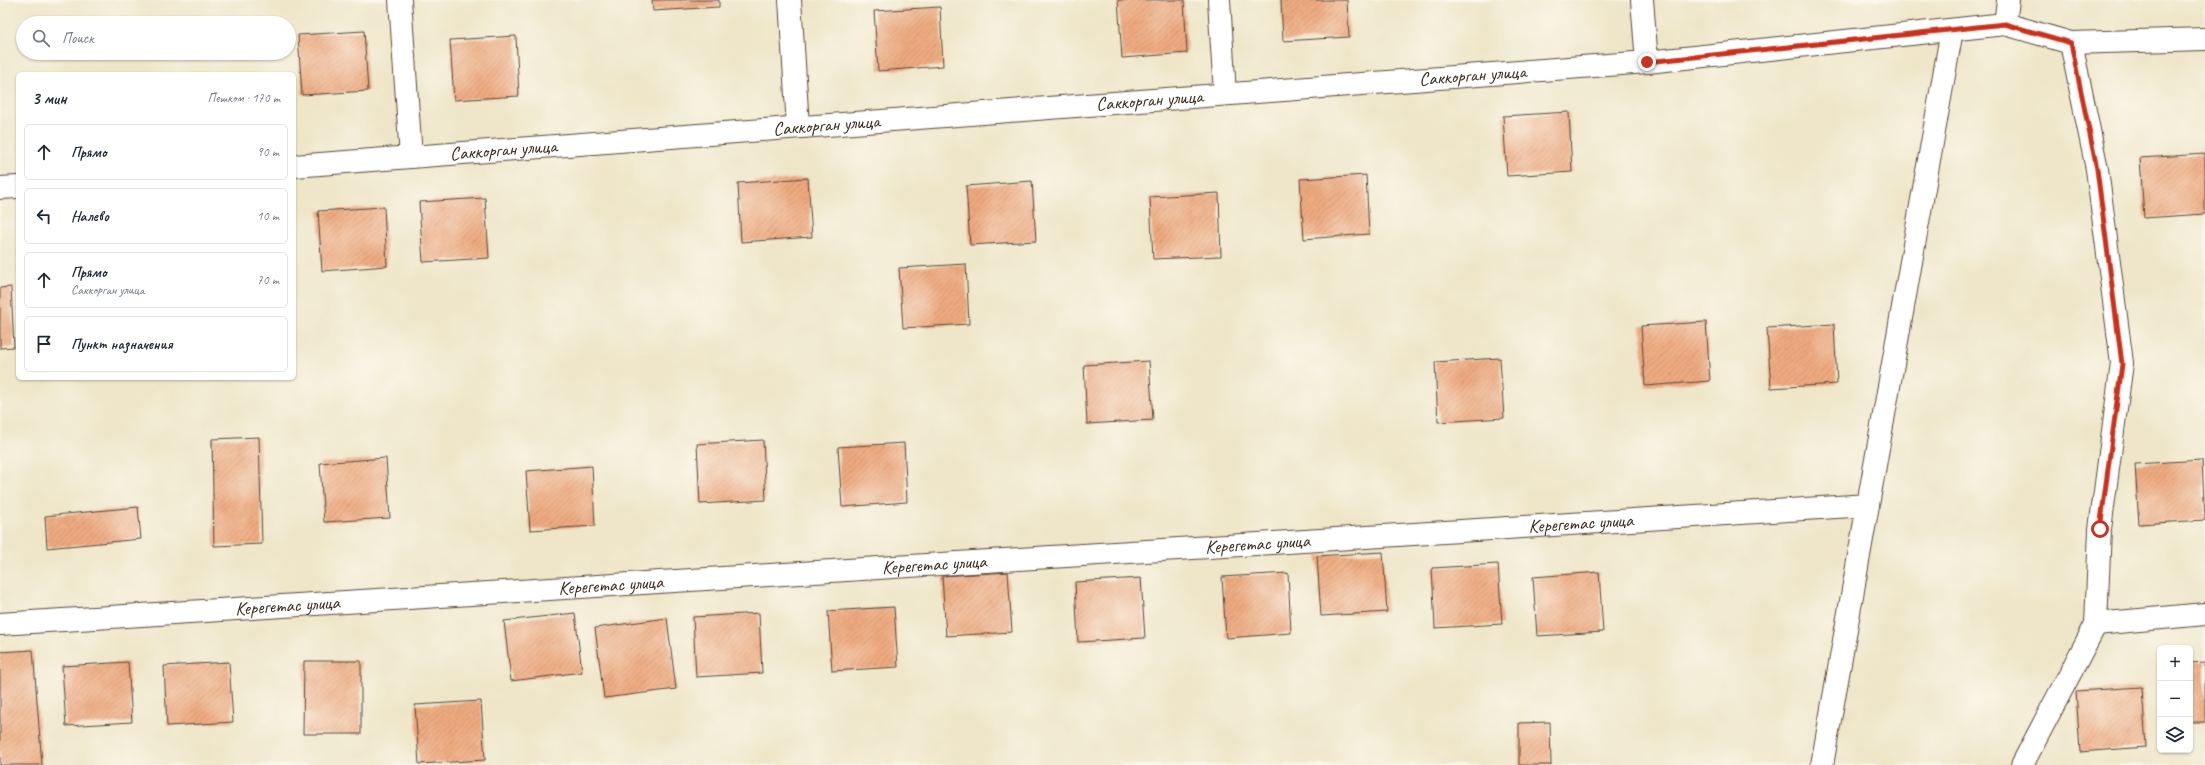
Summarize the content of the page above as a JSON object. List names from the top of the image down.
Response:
{
  "streets": {
    "street": ["Саккорган улица", "Керегетас улица"]
  },
  "page": {
    "search": "Поиск",
    "heading": ["3 мин", "Пешком · 170 m"],
    "list": [
      ["Прямо", "90 m"],
      ["Налево", "10 m"],
      ["Прямо", "Саккорган улица", "70 m"],
      "Пункт назначения"
    ],
    "map_buttons": ["+", "−"]
  }
}
